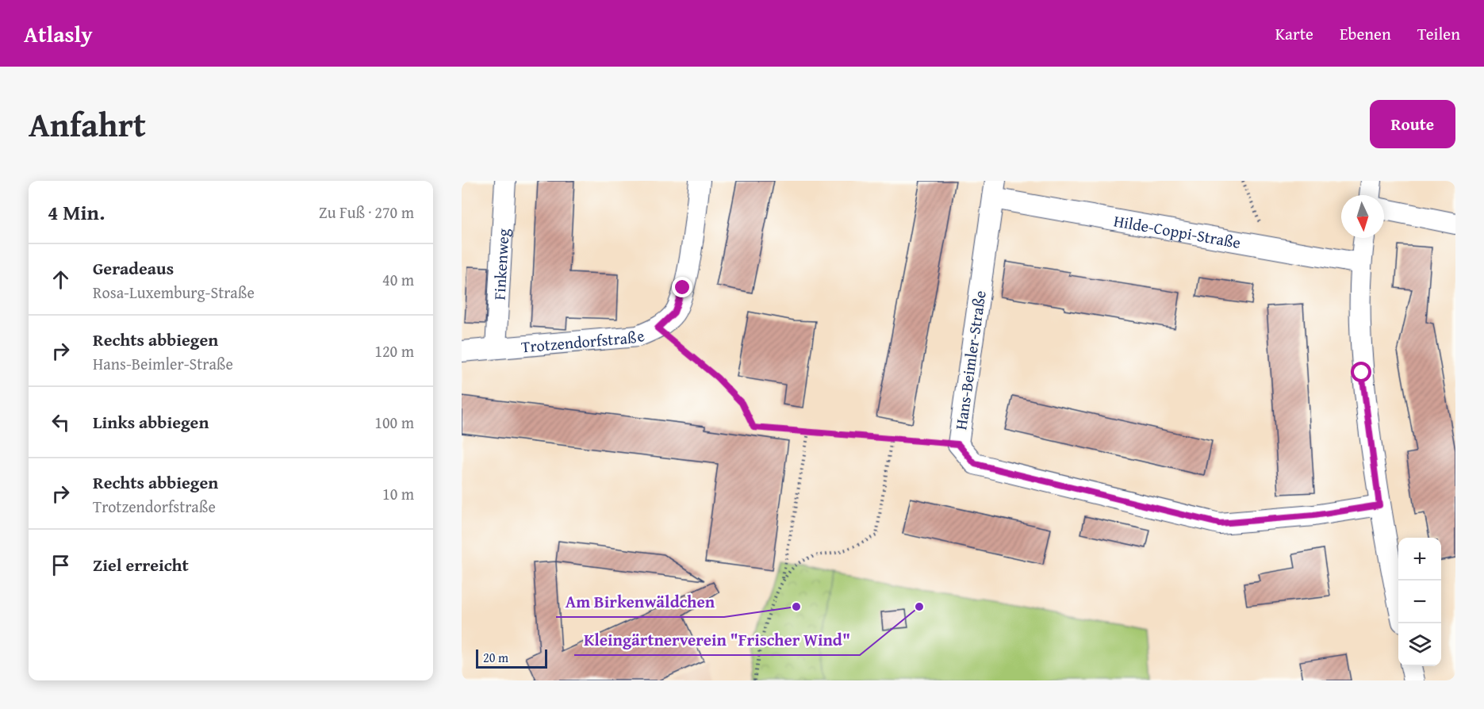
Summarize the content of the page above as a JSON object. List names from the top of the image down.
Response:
{
  "streets": {
    "street": [
      "Hilde-Coppi-Straße",
      "Finkenweg",
      "Trotzendorfstraße",
      "Hans-Beimler-Straße"
    ]
  },
  "crossings": [
    ["Hilde-Coppi-Straße", "Hans-Beimler-Straße"],
    ["Finkenweg", "Trotzendorfstraße"]
  ],
  "places": ["Am Birkenwäldchen", "Kleingärtnerverein \"Frischer Wind\""],
  "scale_bar": "20 m",
  "north": "bottom",
  "page": {
    "header": "Atlasly",
    "nav": ["Karte", "Ebenen", "Teilen"],
    "title": "Anfahrt",
    "buttons": "Route",
    "heading": ["4 Min.", "Zu Fuß · 270 m"],
    "list": [
      ["Geradeaus", "Rosa-Luxemburg-Straße", "40 m"],
      ["Rechts abbiegen", "Hans-Beimler-Straße", "120 m"],
      ["Links abbiegen", "100 m"],
      ["Rechts abbiegen", "Trotzendorfstraße", "10 m"],
      "Ziel erreicht"
    ],
    "map_buttons": ["+", "−"],
    "scale": "20 m"
  }
}
